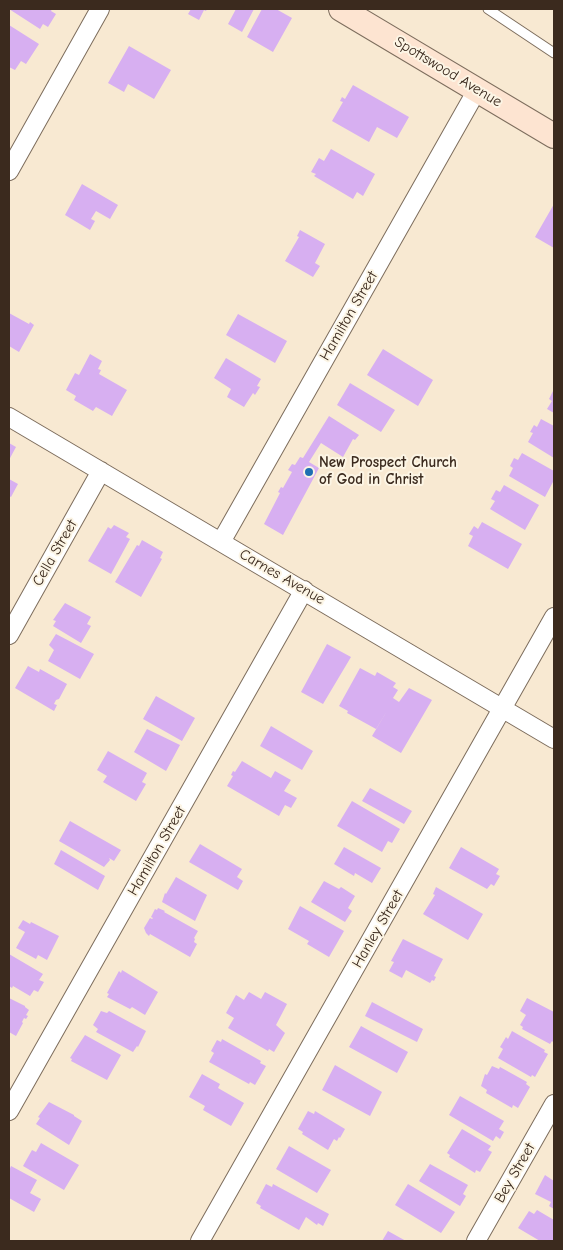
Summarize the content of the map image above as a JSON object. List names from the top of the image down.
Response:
{
  "streets": {
    "street": [
      "Spottswood Avenue",
      "Hamilton Street",
      "Cella Street",
      "Carnes Avenue",
      "Hanley Street",
      "Bey Street"
    ]
  },
  "crossings": [
    ["Spottswood Avenue", "Hamilton Street"],
    ["Hamilton Street", "Carnes Avenue"],
    ["Cella Street", "Carnes Avenue"],
    ["Carnes Avenue", "Hanley Street"]
  ],
  "places": ["New Prospect Church of God in Christ"]
}
